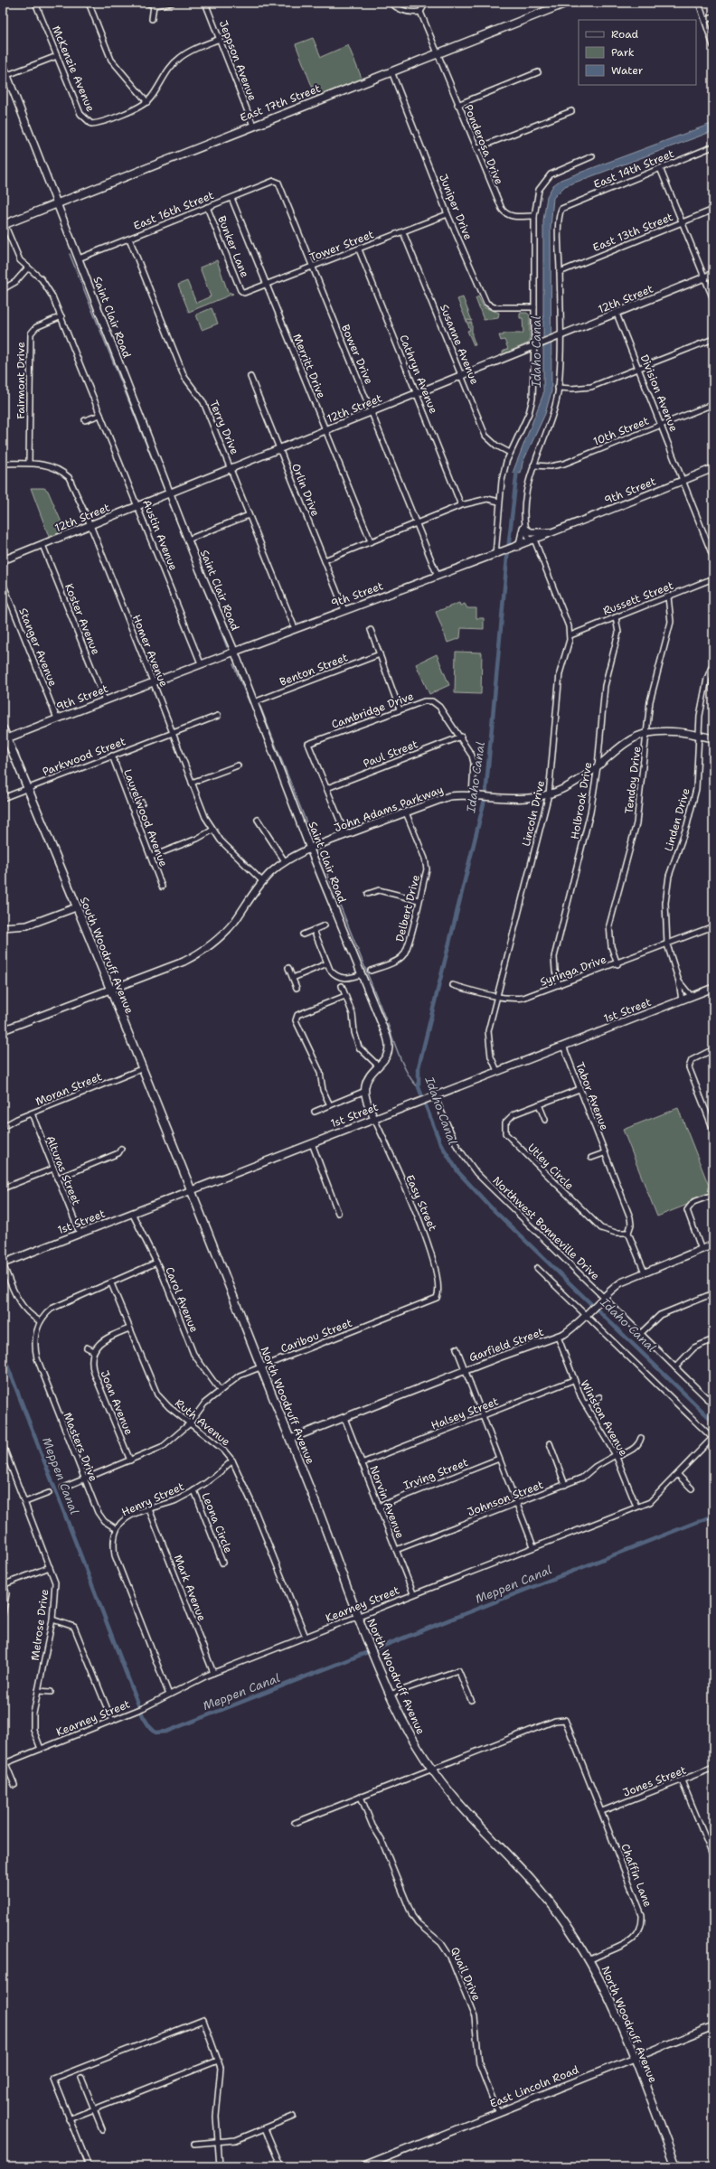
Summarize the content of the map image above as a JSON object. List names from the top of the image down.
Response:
{
  "streets": {
    "main road": ["East 17th Street", "South Woodruff Avenue", "North Woodruff Avenue"],
    "street": [
      "Jeppson Avenue",
      "McKenzie Avenue",
      "Ponderosa Drive",
      "East 14th Street",
      "Juniper Drive",
      "East 16th Street",
      "East 13th Street",
      "Tower Street",
      "Bunker Lane",
      "12th Street",
      "Saint Clair Road",
      "Susanne Avenue",
      "Bower Drive",
      "Merritt Drive",
      "Cathryn Avenue",
      "Fairmont Drive",
      "Division Avenue",
      "Terry Drive",
      "10th Street",
      "Orlin Drive",
      "9th Street",
      "Austin Avenue",
      "Russett Street",
      "Koster Avenue",
      "Stanger Avenue",
      "Homer Avenue",
      "Benton Street",
      "Cambridge Drive",
      "Paul Street",
      "Parkwood Street",
      "Tendoy Drive",
      "Holbrook Drive",
      "John Adams Parkway",
      "Lincoln Drive",
      "Laurelwood Avenue",
      "Linden Drive",
      "Delbert Drive",
      "Syringa Drive",
      "1st Street",
      "Moran Street",
      "Tabor Avenue",
      "Utley Circle",
      "Alturas Street",
      "Easy Street",
      "Northwest Bonneville Drive",
      "Carol Avenue",
      "Caribou Street",
      "Garfield Street",
      "Joan Avenue",
      "Halsey Street",
      "Winston Avenue",
      "Ruth Avenue",
      "Masters Drive",
      "Irving Street",
      "Johnson Street",
      "Henry Street",
      "Norvin Avenue",
      "Leona Circle",
      "Mark Avenue",
      "Kearney Street",
      "Melrose Drive",
      "Jones Street",
      "Chaffin Lane",
      "Quail Drive",
      "East Lincoln Road"
    ]
  },
  "crossings": [
    ["Jeppson Avenue", "East 17th Street"],
    ["East 17th Street", "Ponderosa Drive"],
    ["East 17th Street", "Juniper Drive"],
    ["East 17th Street", "Saint Clair Road"],
    ["East 17th Street", "Austin Avenue"],
    ["East 14th Street", "East 13th Street"],
    ["Juniper Drive", "Tower Street"],
    ["East 16th Street", "Bunker Lane"],
    ["East 16th Street", "Saint Clair Road"],
    ["East 16th Street", "Bower Drive"],
    ["East 16th Street", "Merritt Drive"],
    ["East 16th Street", "Terry Drive"],
    ["Tower Street", "Bunker Lane"],
    ["Tower Street", "Susanne Avenue"],
    ["Tower Street", "Bower Drive"],
    ["Tower Street", "Merritt Drive"],
    ["Tower Street", "Cathryn Avenue"],
    ["12th Street", "Saint Clair Road"],
    ["12th Street", "Susanne Avenue"],
    ["12th Street", "Bower Drive"],
    ["12th Street", "Merritt Drive"],
    ["12th Street", "Cathryn Avenue"],
    ["12th Street", "Division Avenue"],
    ["12th Street", "Terry Drive"],
    ["12th Street", "Orlin Drive"],
    ["12th Street", "Austin Avenue"],
    ["12th Street", "Koster Avenue"],
    ["12th Street", "Homer Avenue"],
    ["Saint Clair Road", "9th Street"],
    ["Saint Clair Road", "Benton Street"],
    ["Saint Clair Road", "John Adams Parkway"],
    ["Bower Drive", "9th Street"],
    ["Fairmont Drive", "Austin Avenue"],
    ["Fairmont Drive", "Homer Avenue"],
    ["Division Avenue", "10th Street"],
    ["Division Avenue", "9th Street"],
    ["Terry Drive", "9th Street"],
    ["Orlin Drive", "9th Street"],
    ["9th Street", "Austin Avenue"],
    ["9th Street", "Koster Avenue"],
    ["9th Street", "Stanger Avenue"],
    ["9th Street", "Homer Avenue"],
    ["9th Street", "Lincoln Drive"],
    ["9th Street", "South Woodruff Avenue"],
    ["Russett Street", "Tendoy Drive"],
    ["Russett Street", "Holbrook Drive"],
    ["Russett Street", "Lincoln Drive"],
    ["Homer Avenue", "Parkwood Street"],
    ["Homer Avenue", "John Adams Parkway"],
    ["Cambridge Drive", "Paul Street"],
    ["Cambridge Drive", "John Adams Parkway"],
    ["Parkwood Street", "Laurelwood Avenue"],
    ["Parkwood Street", "South Woodruff Avenue"],
    ["Tendoy Drive", "John Adams Parkway"],
    ["Tendoy Drive", "Syringa Drive"],
    ["Holbrook Drive", "John Adams Parkway"],
    ["Holbrook Drive", "Syringa Drive"],
    ["John Adams Parkway", "Lincoln Drive"],
    ["John Adams Parkway", "Linden Drive"],
    ["John Adams Parkway", "Delbert Drive"],
    ["John Adams Parkway", "South Woodruff Avenue"],
    ["Lincoln Drive", "Syringa Drive"],
    ["Lincoln Drive", "1st Street"],
    ["Linden Drive", "Syringa Drive"],
    ["Linden Drive", "1st Street"],
    ["South Woodruff Avenue", "1st Street"],
    ["South Woodruff Avenue", "Moran Street"],
    ["South Woodruff Avenue", "North Woodruff Avenue"],
    ["1st Street", "Tabor Avenue"],
    ["1st Street", "Alturas Street"],
    ["1st Street", "Easy Street"],
    ["1st Street", "Northwest Bonneville Drive"],
    ["1st Street", "Carol Avenue"],
    ["1st Street", "North Woodruff Avenue"],
    ["Moran Street", "Alturas Street"],
    ["Tabor Avenue", "Utley Circle"],
    ["Tabor Avenue", "Garfield Street"],
    ["Easy Street", "Caribou Street"],
    ["Northwest Bonneville Drive", "Garfield Street"],
    ["Carol Avenue", "Caribou Street"],
    ["Caribou Street", "Joan Avenue"],
    ["Caribou Street", "North Woodruff Avenue"],
    ["Caribou Street", "Ruth Avenue"],
    ["Caribou Street", "Masters Drive"],
    ["Garfield Street", "North Woodruff Avenue"],
    ["Garfield Street", "Winston Avenue"],
    ["Garfield Street", "Norvin Avenue"],
    ["North Woodruff Avenue", "Kearney Street"],
    ["North Woodruff Avenue", "Chaffin Lane"],
    ["North Woodruff Avenue", "East Lincoln Road"],
    ["Halsey Street", "Winston Avenue"],
    ["Halsey Street", "Norvin Avenue"],
    ["Winston Avenue", "Johnson Street"],
    ["Winston Avenue", "Kearney Street"],
    ["Ruth Avenue", "Henry Street"],
    ["Ruth Avenue", "Kearney Street"],
    ["Masters Drive", "Henry Street"],
    ["Irving Street", "Norvin Avenue"],
    ["Johnson Street", "Norvin Avenue"],
    ["Henry Street", "Leona Circle"],
    ["Henry Street", "Mark Avenue"],
    ["Norvin Avenue", "Kearney Street"],
    ["Mark Avenue", "Kearney Street"],
    ["Kearney Street", "Melrose Drive"],
    ["Jones Street", "Chaffin Lane"],
    ["Quail Drive", "East Lincoln Road"]
  ],
  "water": ["Idaho Canal", "Meppen Canal"],
  "legend": ["Road", "Park", "Water"]
}
